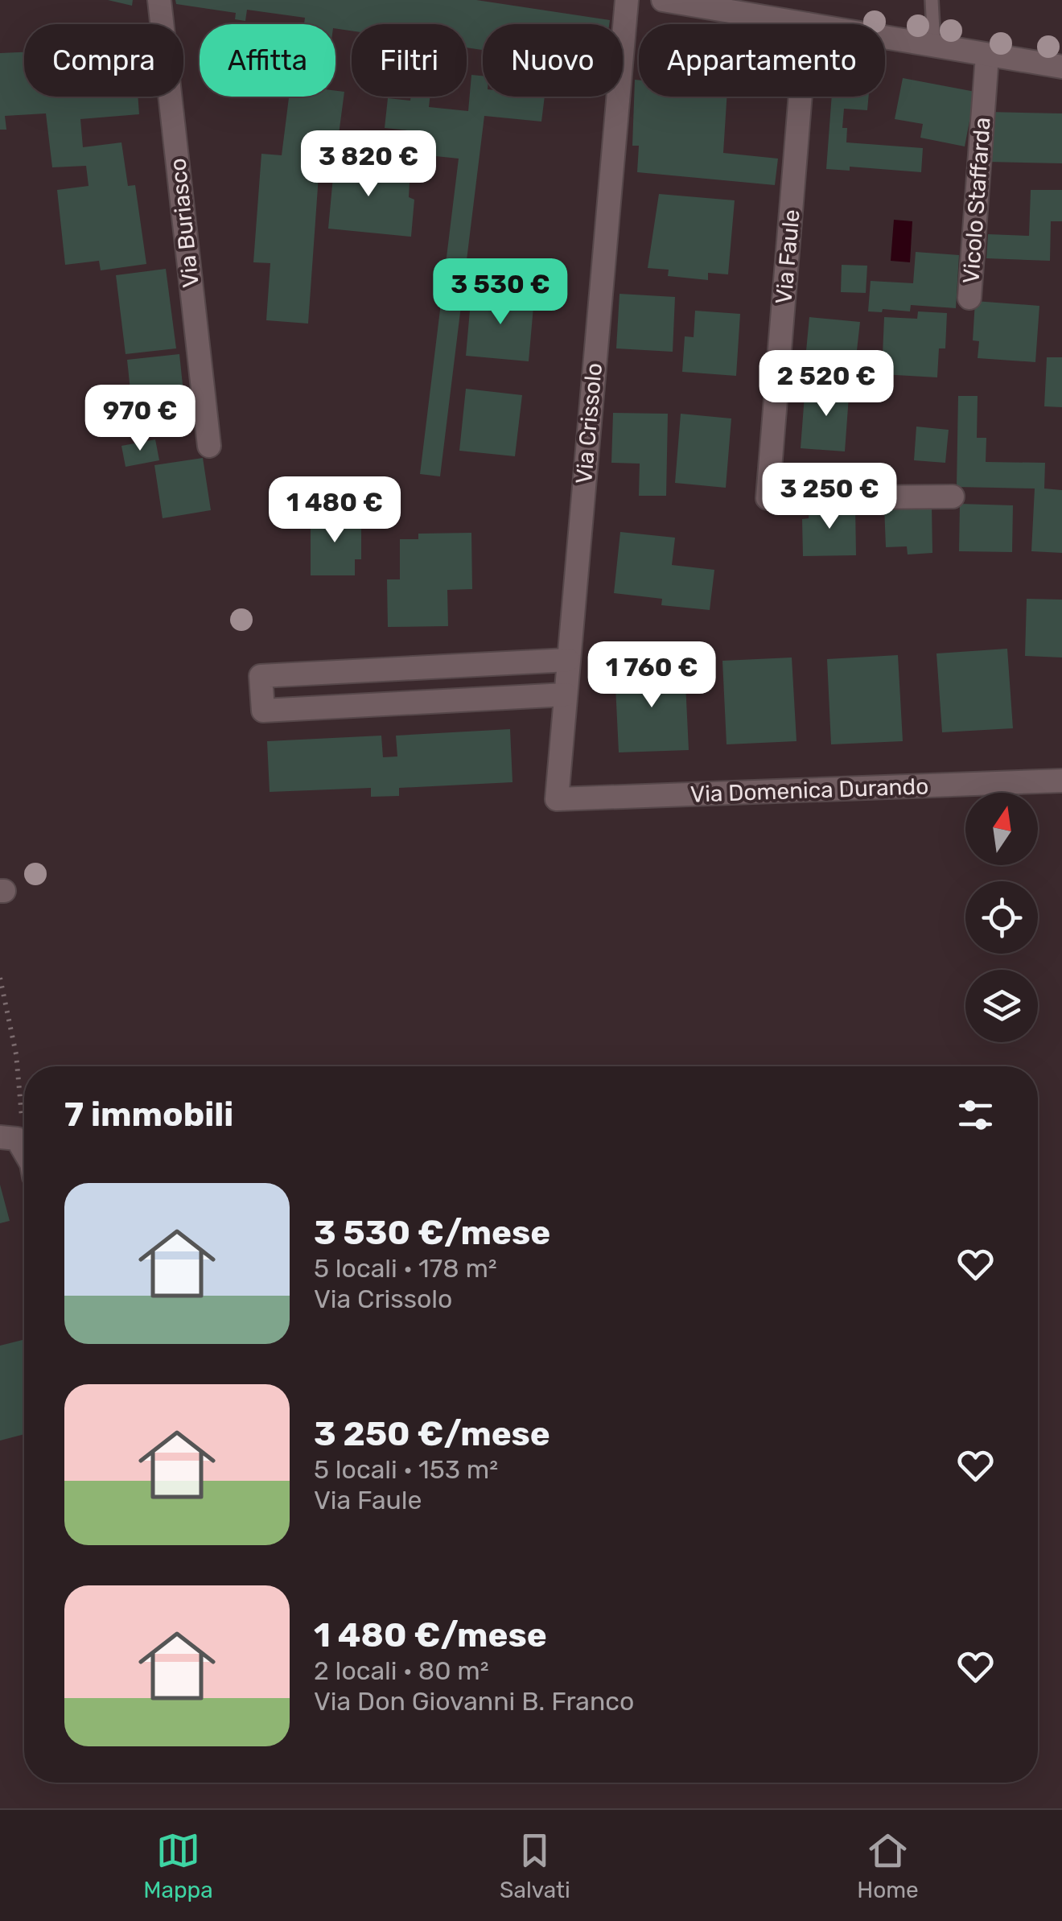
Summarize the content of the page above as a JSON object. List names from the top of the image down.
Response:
{
  "streets": {
    "street": [
      "Vicolo Staffarda",
      "Via Buriasco",
      "Via Faule",
      "Via Crissolo",
      "Via Domenica Durando"
    ]
  },
  "crossings": [
    ["Via Crissolo", "Via Domenica Durando"]
  ],
  "north": "top",
  "page": {
    "chip": [
      "Compra",
      "Affitta",
      "Filtri",
      "Nuovo",
      "Appartamento"
    ],
    "price": [
      "3 820 €",
      "3 530 €",
      "2 520 €",
      "970 €",
      "3 250 €",
      "1 480 €",
      "1 760 €"
    ],
    "heading": "7 immobili",
    "list": [
      {
        "name": "3 530 €/mese",
        "note": "5 locali · 178 m² · Via Crissolo"
      },
      {
        "name": "3 250 €/mese",
        "note": "5 locali · 153 m² · Via Faule"
      },
      {
        "name": "1 480 €/mese",
        "note": "2 locali · 80 m² · Via Don Giovanni B. Franco"
      }
    ],
    "tabs": ["Mappa", "Salvati", "Home"]
  }
}
